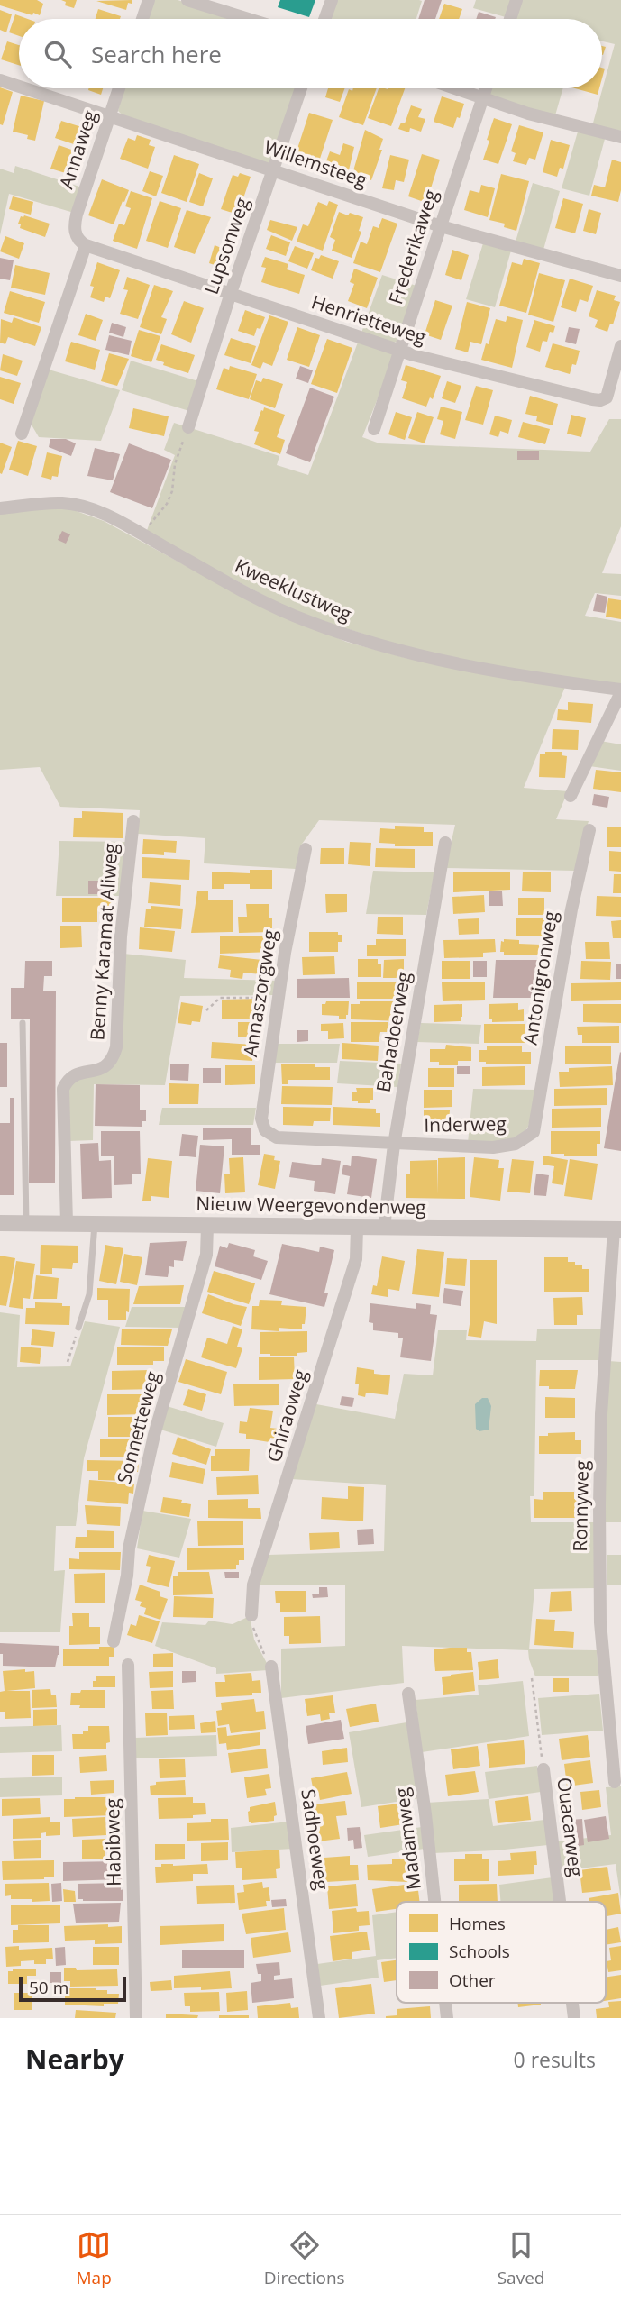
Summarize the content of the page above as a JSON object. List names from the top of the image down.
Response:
{
  "streets": {
    "street": [
      "Annaweg",
      "Willemsteeg",
      "Lupsonweg",
      "Frederikaweg",
      "Henrietteweg",
      "Kweeklustweg",
      "Benny Karamat Aliweg",
      "Antonigronweg",
      "Annaszorgweg",
      "Bahadoerweg",
      "Inderweg",
      "Nieuw Weergevondenweg",
      "Ghiraoweg",
      "Sonnetteweg",
      "Ronnyweg",
      "Ouacarweg",
      "Madamweg",
      "Sadhoeweg",
      "Habibweg"
    ]
  },
  "crossings": [
    ["Annaweg", "Willemsteeg"],
    ["Annaweg", "Henrietteweg"],
    ["Willemsteeg", "Lupsonweg"],
    ["Willemsteeg", "Frederikaweg"],
    ["Lupsonweg", "Henrietteweg"],
    ["Frederikaweg", "Henrietteweg"],
    ["Benny Karamat Aliweg", "Nieuw Weergevondenweg"],
    ["Antonigronweg", "Inderweg"],
    ["Annaszorgweg", "Inderweg"],
    ["Bahadoerweg", "Inderweg"],
    ["Bahadoerweg", "Nieuw Weergevondenweg"],
    ["Nieuw Weergevondenweg", "Ghiraoweg"],
    ["Nieuw Weergevondenweg", "Sonnetteweg"],
    ["Nieuw Weergevondenweg", "Ronnyweg"]
  ],
  "legend": ["Homes", "Schools", "Other"],
  "scale_bar": "50 m",
  "page": {
    "search": "Search here",
    "scale": "50 m",
    "heading": ["Nearby", "0 results"],
    "nav": ["Map", "Directions", "Saved"]
  }
}
